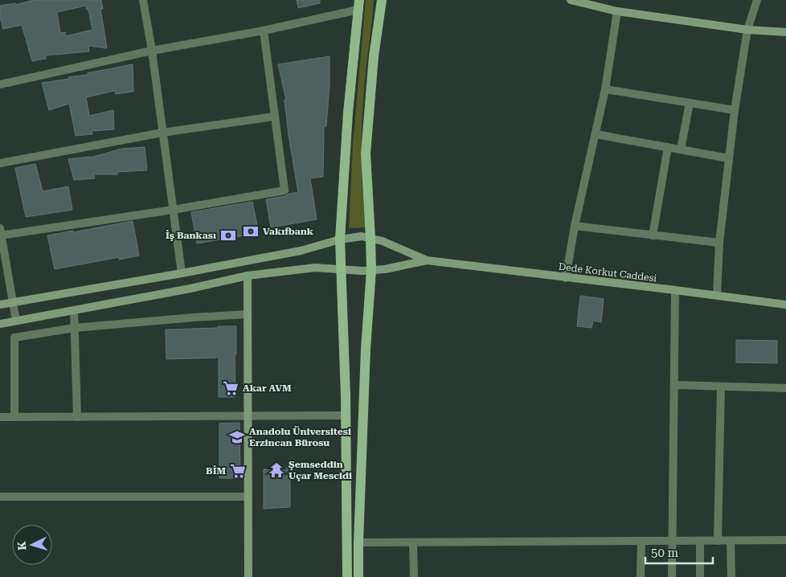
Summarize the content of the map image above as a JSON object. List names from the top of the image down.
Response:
{
  "streets": {
    "main road": ["Dede Korkut Caddesi"]
  },
  "places": {
    "bank": ["Vakıfbank", "İş Bankası"],
    "supermarket": ["Akar AVM", "BİM"],
    "school or university": ["Anadolu Üniversitesi Erzincan Bürosu"],
    "temple": ["Şemseddin Uçar Mescidi"]
  },
  "scale_bar": "50 m",
  "north": "left"
}
